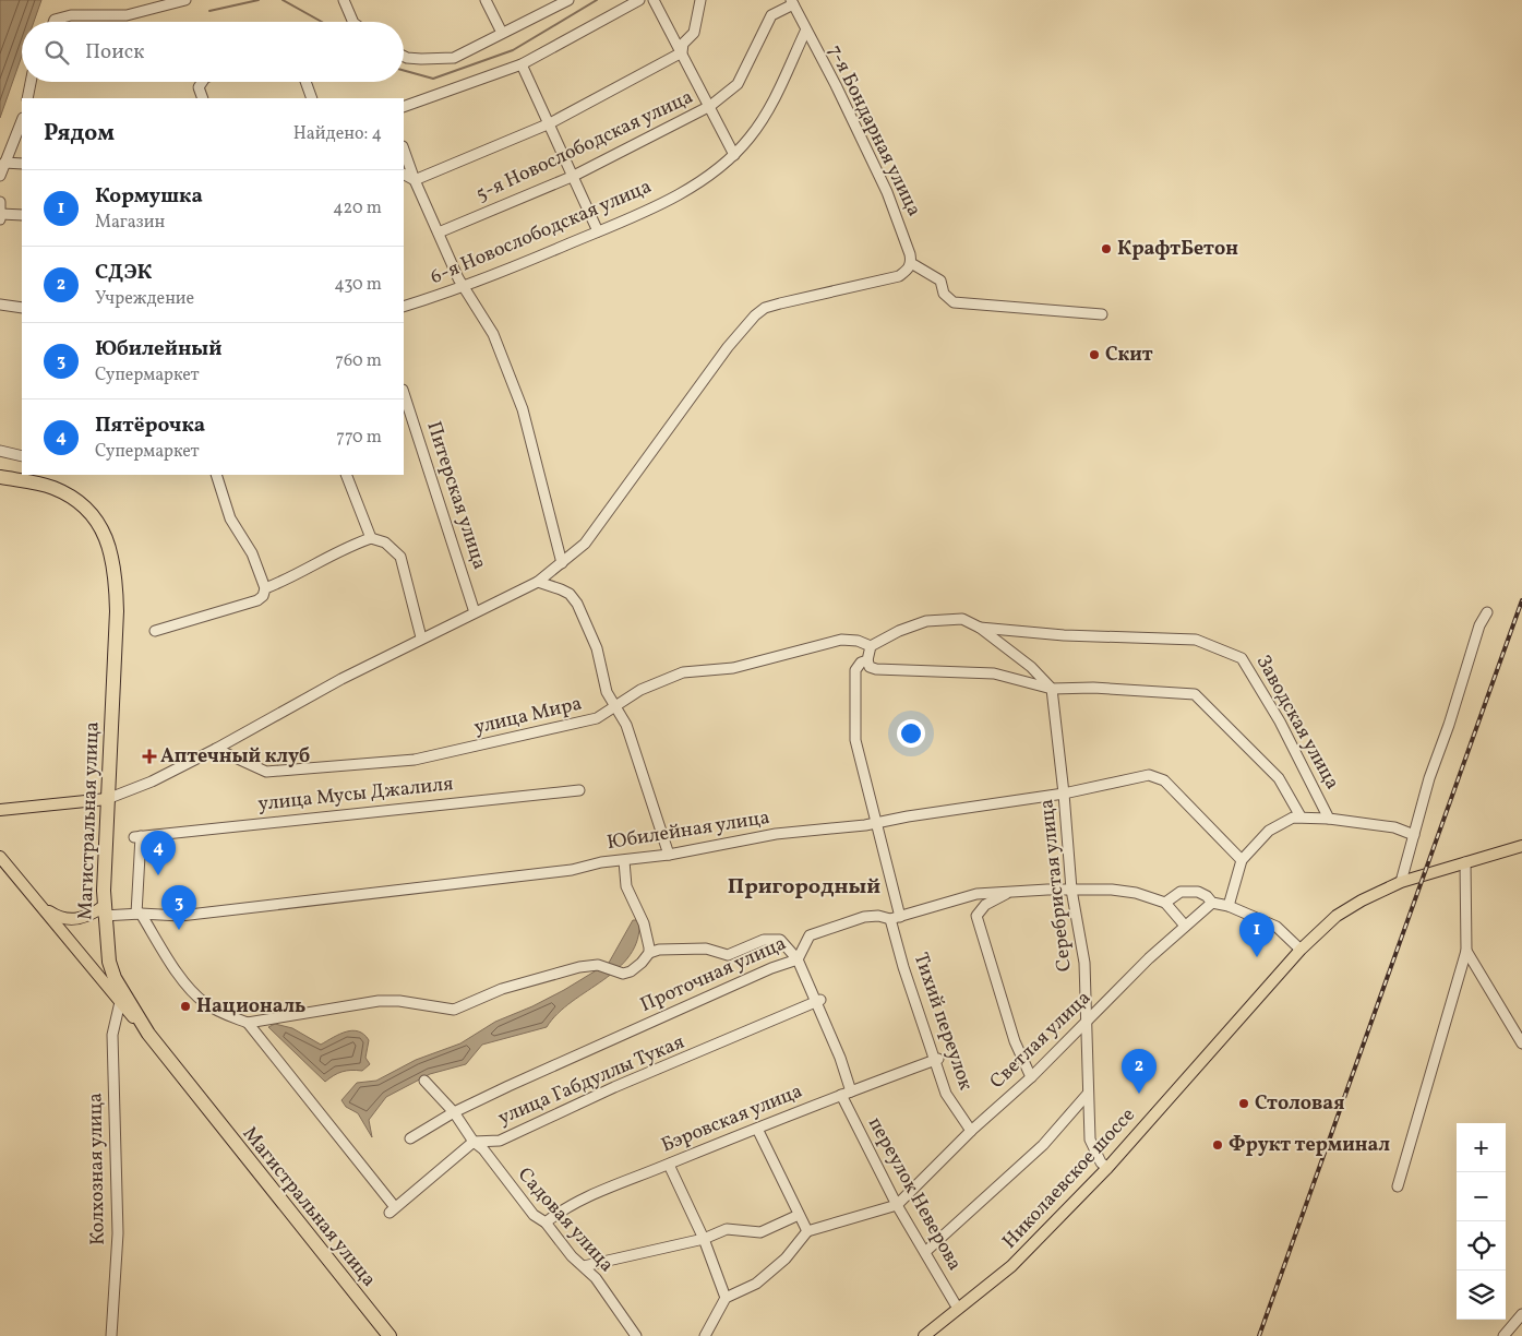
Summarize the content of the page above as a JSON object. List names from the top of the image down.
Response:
{
  "streets": {
    "highway": ["Магистральная улица"],
    "main road": ["Николаевское шоссе"],
    "street": [
      "7-я Бондарная улица",
      "5-я Новослободская улица",
      "6-я Новослободская улица",
      "Питерская улица",
      "улица Мира",
      "Заводская улица",
      "улица Мусы Джалиля",
      "Юбилейная улица",
      "Серебристая улица",
      "Проточная улица",
      "Тихий переулок",
      "Светлая улица",
      "улица Габдуллы Тукая",
      "Бэровская улица",
      "Колхозная улица",
      "переулок Неверова",
      "Садовая улица"
    ]
  },
  "crossings": [
    ["7-я Бондарная улица", "5-я Новослободская улица"],
    ["7-я Бондарная улица", "6-я Новослободская улица"],
    ["улица Мира", "Тихий переулок"],
    ["улица Мусы Джалиля", "Юбилейная улица"],
    ["Магистральная улица", "Юбилейная улица"],
    ["Юбилейная улица", "Серебристая улица"],
    ["Юбилейная улица", "Тихий переулок"],
    ["Серебристая улица", "Проточная улица"],
    ["Серебристая улица", "Светлая улица"],
    ["Серебристая улица", "Николаевское шоссе"],
    ["Проточная улица", "Тихий переулок"],
    ["Проточная улица", "Садовая улица"],
    ["Тихий переулок", "Светлая улица"],
    ["Тихий переулок", "Бэровская улица"],
    ["Светлая улица", "переулок Неверова"],
    ["улица Габдуллы Тукая", "Садовая улица"],
    ["Бэровская улица", "переулок Неверова"],
    ["Бэровская улица", "Садовая улица"],
    ["Николаевское шоссе", "переулок Неверова"]
  ],
  "districts": ["Пригородный"],
  "places": {
    "other": [
      "КрафтБетон",
      "Скит",
      "Националь",
      "Столовая",
      "Фрукт терминал"
    ],
    "health": ["Аптечный клуб"]
  },
  "page": {
    "search": "Поиск",
    "heading": ["Рядом", "Найдено: 4"],
    "list": [
      {
        "mark": "1",
        "name": "Кормушка",
        "note": "Магазин",
        "value": "420 m"
      },
      {
        "mark": "2",
        "name": "СДЭК",
        "note": "Учреждение",
        "value": "430 m"
      },
      {
        "mark": "3",
        "name": "Юбилейный",
        "note": "Супермаркет",
        "value": "760 m"
      },
      {
        "mark": "4",
        "name": "Пятёрочка",
        "note": "Супермаркет",
        "value": "770 m"
      }
    ],
    "pins": [
      "4",
      "3",
      "1",
      "2"
    ],
    "map_buttons": ["+", "−"]
  }
}
